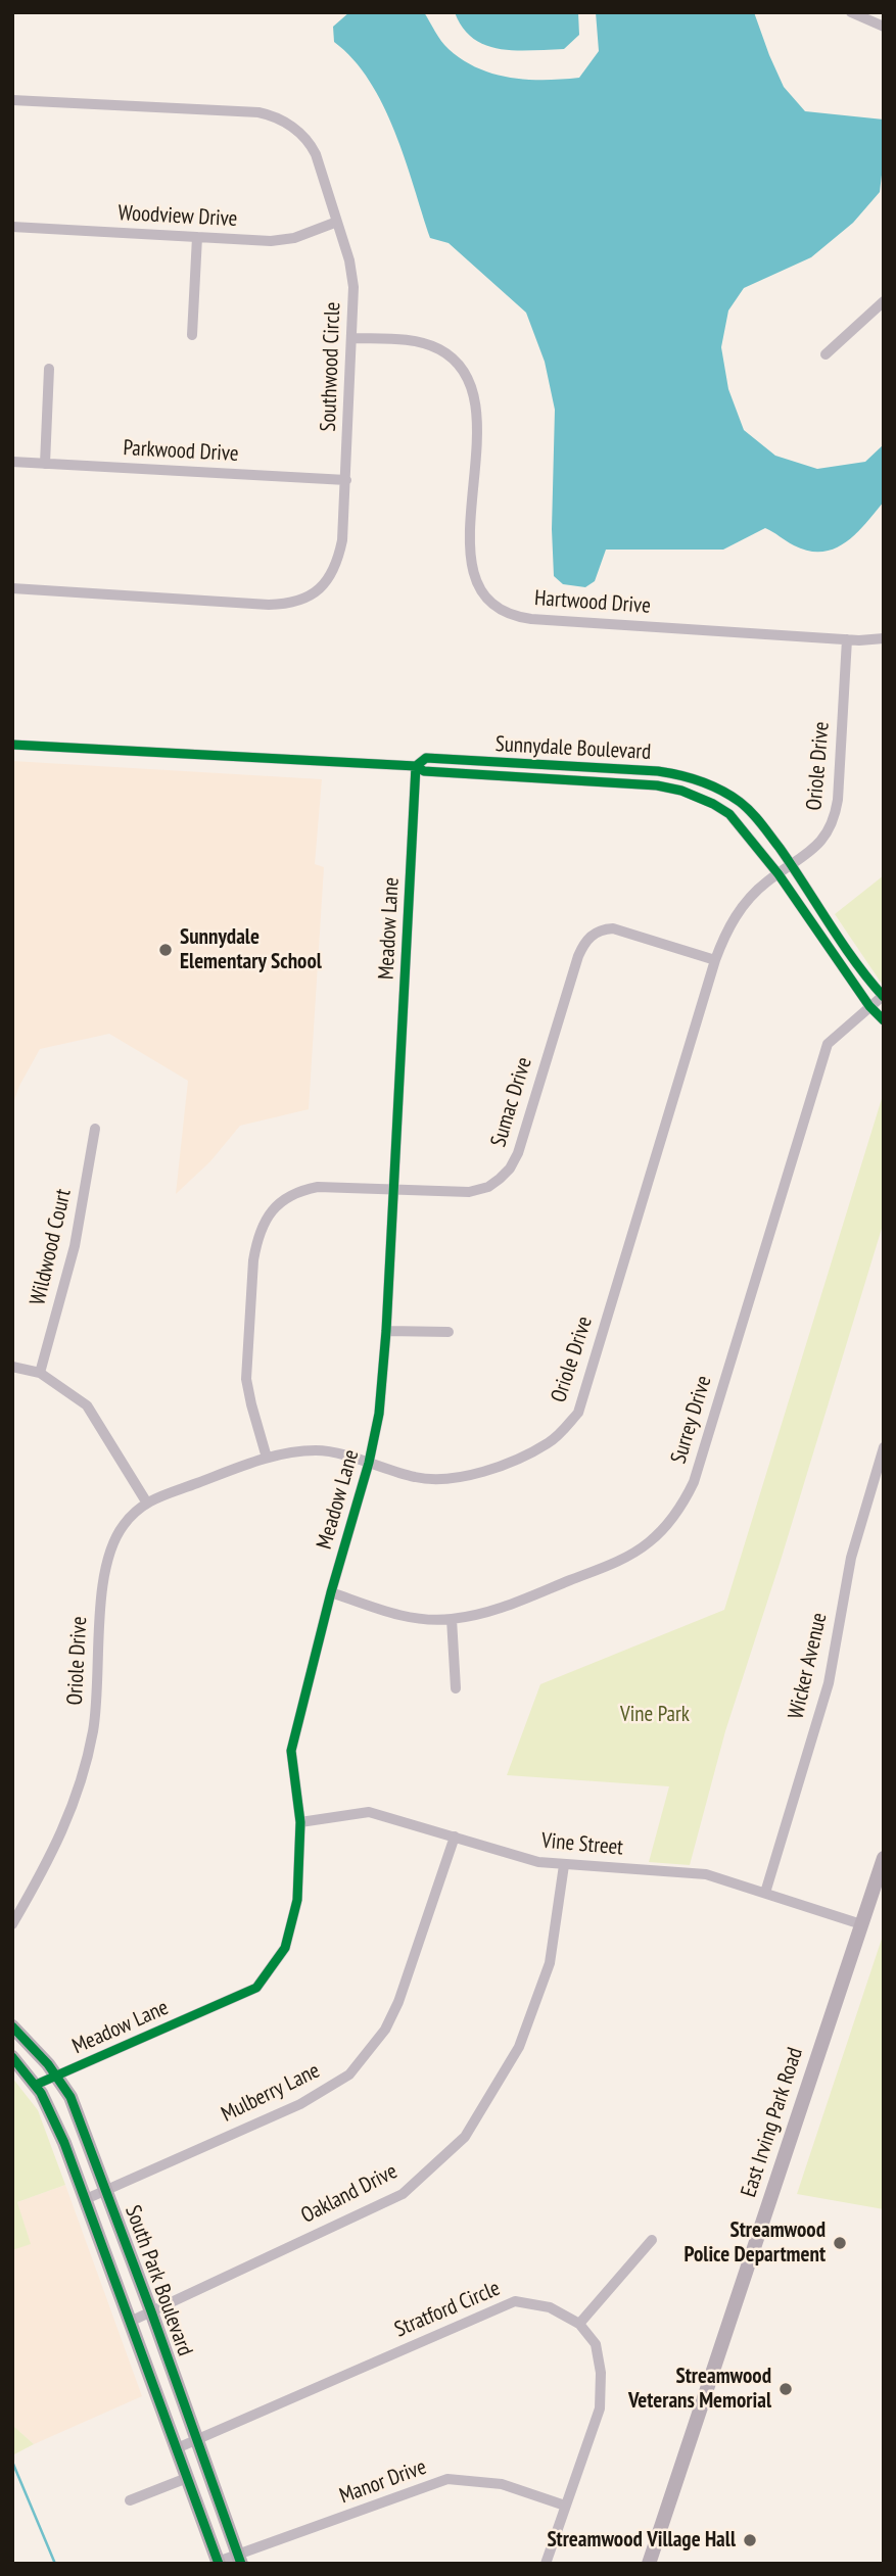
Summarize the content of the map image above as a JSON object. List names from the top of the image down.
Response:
{
  "streets": {
    "street": [
      "Woodview Drive",
      "Southwood Circle",
      "Parkwood Drive",
      "Hartwood Drive",
      "Sunnydale Boulevard",
      "Oriole Drive",
      "Meadow Lane",
      "Sumac Drive",
      "Wildwood Court",
      "Surrey Drive",
      "Wicker Avenue",
      "Vine Street",
      "Mulberry Lane",
      "East Irving Park Road",
      "Oakland Drive",
      "South Park Boulevard",
      "Stratford Circle",
      "Manor Drive"
    ]
  },
  "crossings": [
    ["Woodview Drive", "Southwood Circle"],
    ["Southwood Circle", "Parkwood Drive"],
    ["Southwood Circle", "Hartwood Drive"],
    ["Hartwood Drive", "Oriole Drive"],
    ["Sunnydale Boulevard", "Oriole Drive"],
    ["Sunnydale Boulevard", "Meadow Lane"],
    ["Sunnydale Boulevard", "Surrey Drive"],
    ["Oriole Drive", "Meadow Lane"],
    ["Oriole Drive", "Sumac Drive"],
    ["Meadow Lane", "Sumac Drive"],
    ["Meadow Lane", "Surrey Drive"],
    ["Meadow Lane", "Vine Street"],
    ["Meadow Lane", "South Park Boulevard"],
    ["Wicker Avenue", "Vine Street"],
    ["Vine Street", "Mulberry Lane"],
    ["Vine Street", "East Irving Park Road"],
    ["Vine Street", "Oakland Drive"],
    ["Mulberry Lane", "South Park Boulevard"],
    ["Oakland Drive", "South Park Boulevard"],
    ["South Park Boulevard", "Stratford Circle"],
    ["South Park Boulevard", "Manor Drive"],
    ["Stratford Circle", "Manor Drive"]
  ],
  "parks": ["Vine Park"],
  "places": [
    "Sunnydale Elementary School",
    "Streamwood Police Department",
    "Streamwood Veterans Memorial",
    "Streamwood Village Hall"
  ]
}
